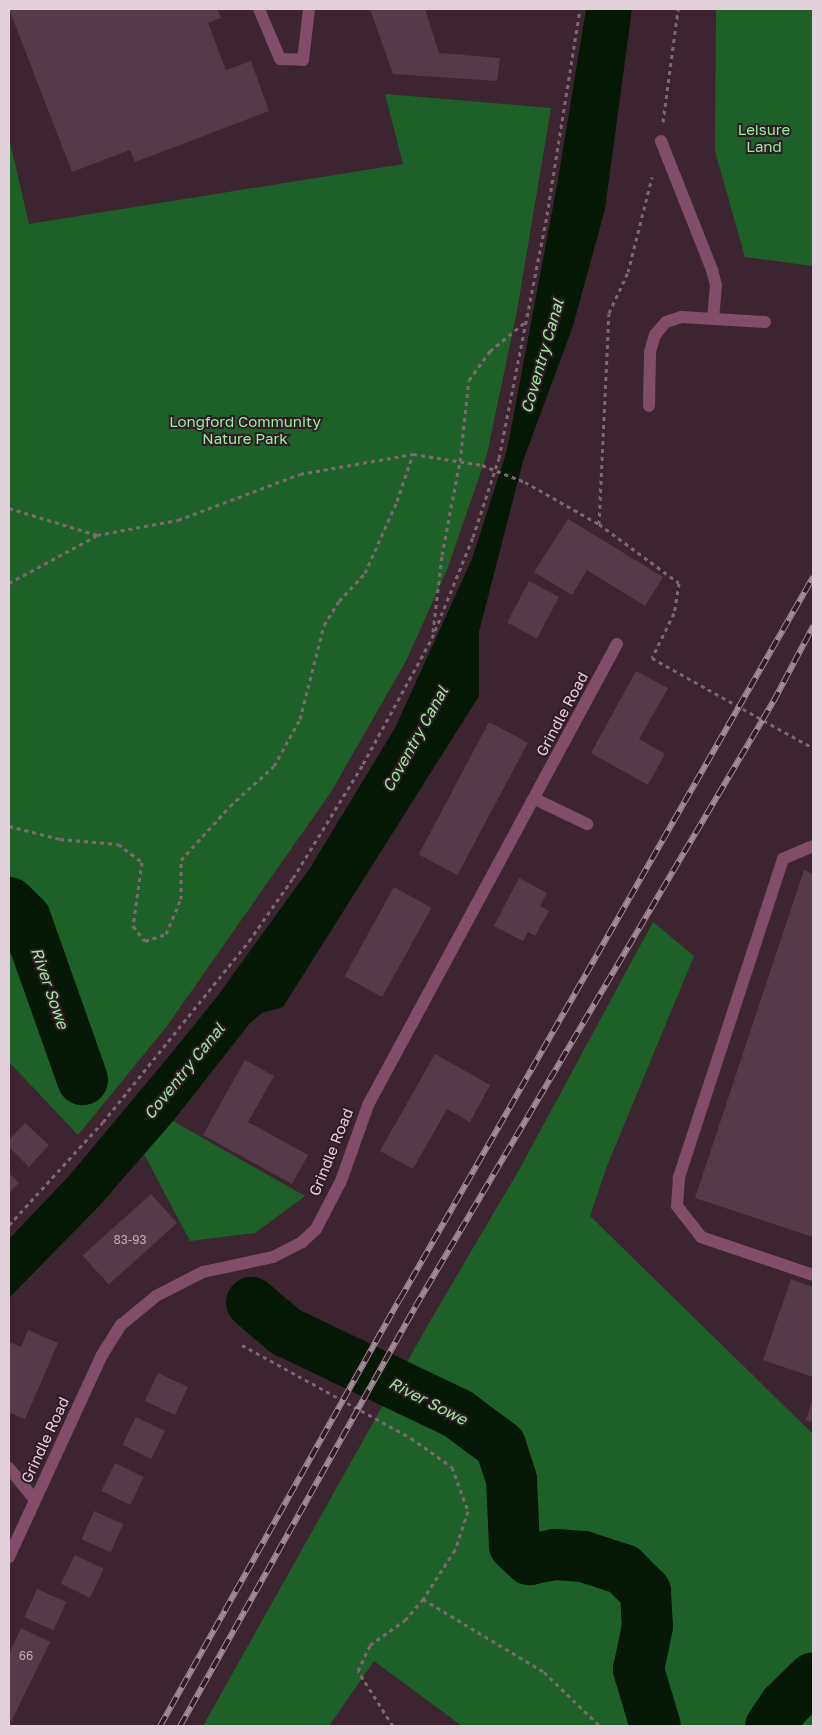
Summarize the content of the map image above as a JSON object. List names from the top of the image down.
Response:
{
  "streets": {
    "street": ["Grindle Road"]
  },
  "water": ["Coventry Canal", "River Sowe"],
  "parks": ["Leisure Land", "Longford Community Nature Park"],
  "house_numbers": ["83-93", "66"]
}
